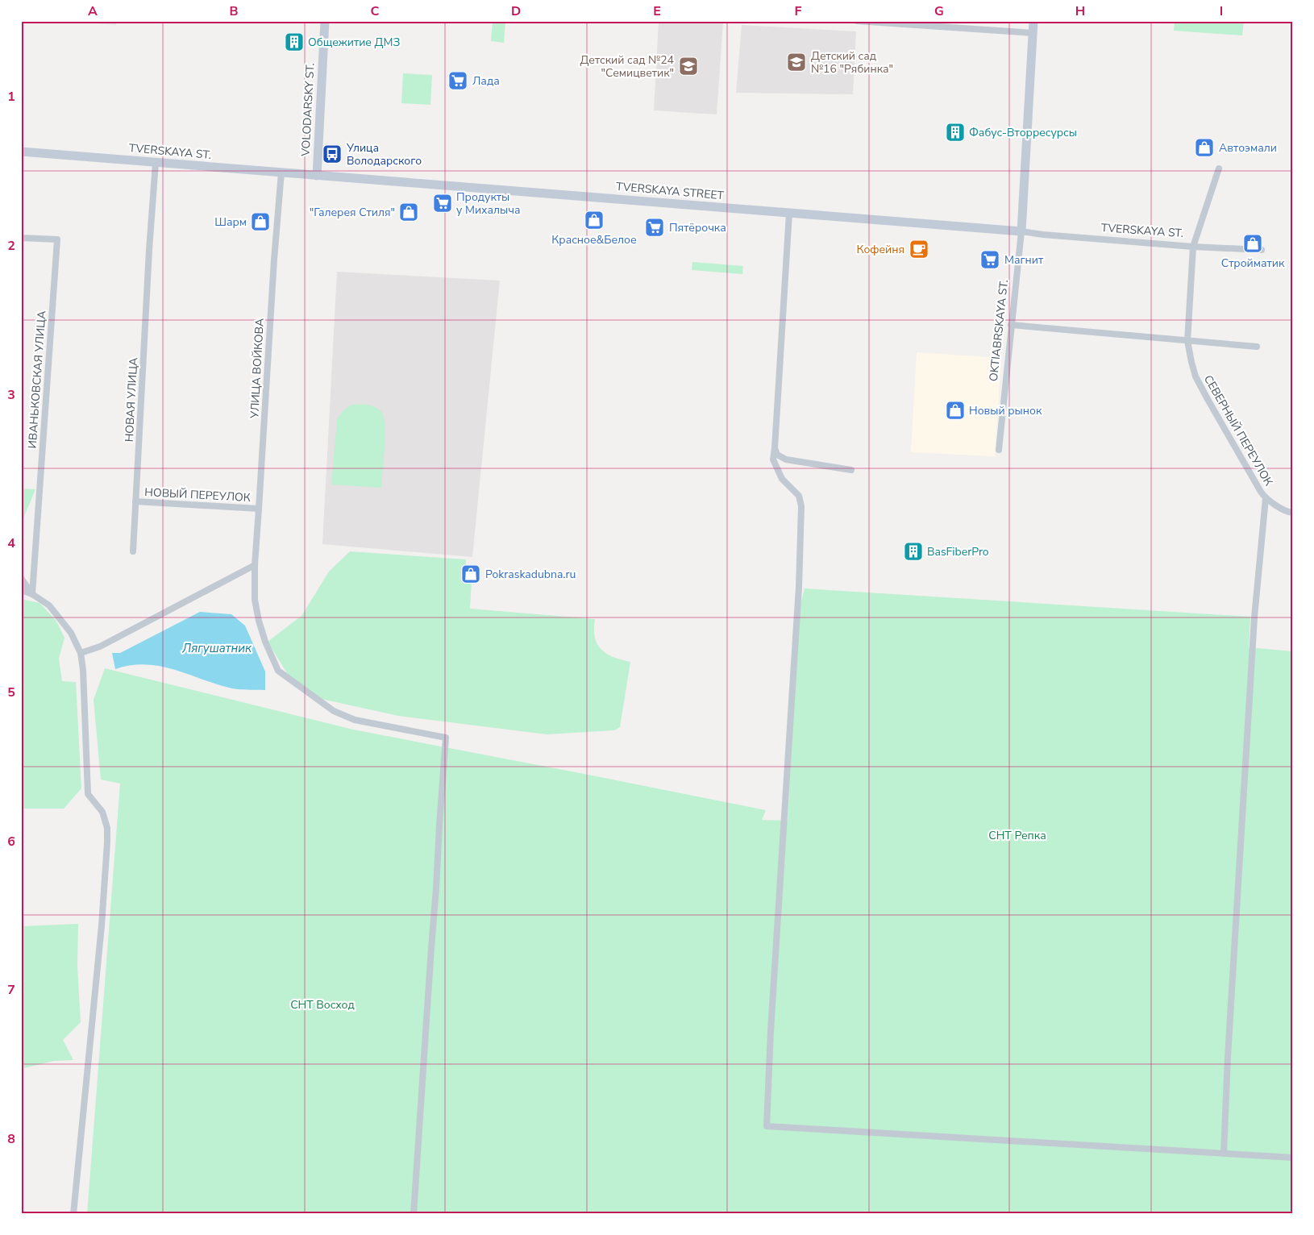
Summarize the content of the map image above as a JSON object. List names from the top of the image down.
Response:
{
  "streets": {
    "main road": [
      "VOLODARSKY ST.",
      "TVERSKAYA ST.",
      "TVERSKAYA STREET",
      "OKTIABRSKAYA ST."
    ],
    "street": [
      "УЛИЦА ВОЙКОВА",
      "ИВАНЬКОВСКАЯ УЛИЦА",
      "НОВАЯ УЛИЦА",
      "СЕВЕРНЫЙ ПЕРЕУЛОК",
      "НОВЫЙ ПЕРЕУЛОК"
    ]
  },
  "crossings": [
    ["VOLODARSKY ST.", "TVERSKAYA ST."],
    ["VOLODARSKY ST.", "TVERSKAYA STREET"],
    ["TVERSKAYA ST.", "TVERSKAYA STREET"],
    ["TVERSKAYA ST.", "OKTIABRSKAYA ST."],
    ["TVERSKAYA ST.", "УЛИЦА ВОЙКОВА"],
    ["TVERSKAYA ST.", "НОВАЯ УЛИЦА"],
    ["TVERSKAYA ST.", "СЕВЕРНЫЙ ПЕРЕУЛОК"],
    ["TVERSKAYA STREET", "OKTIABRSKAYA ST."],
    ["УЛИЦА ВОЙКОВА", "НОВЫЙ ПЕРЕУЛОК"],
    ["НОВАЯ УЛИЦА", "НОВЫЙ ПЕРЕУЛОК"]
  ],
  "water": ["Лягушатник"],
  "parks": ["СНТ Репка", "СНТ Восход"],
  "places": {
    "building": ["Общежитие ДМЗ", "Фабус-Вторресурсы", "BasFiberPro"],
    "school or university": ["Детский сад №16 \"Рябинка\"", "Детский сад №24 \"Семицветик\""],
    "supermarket": [
      "Лада",
      "Продукты у Михалыча",
      "Пятёрочка",
      "Магнит"
    ],
    "shop": [
      "Автоэмали",
      "\"Галерея Стиля\"",
      "Красное&Белое",
      "Шарм",
      "Стройматик",
      "Новый рынок",
      "Pokraskadubna.ru"
    ],
    "bus stop": ["Улица Володарского"],
    "cafe": ["Кофейня"]
  },
  "grid": {
    "columns": [
      "A",
      "B",
      "C",
      "D",
      "E",
      "F",
      "G",
      "H",
      "I"
    ],
    "rows": [
      "1",
      "2",
      "3",
      "4",
      "5",
      "6",
      "7",
      "8"
    ]
  }
}
